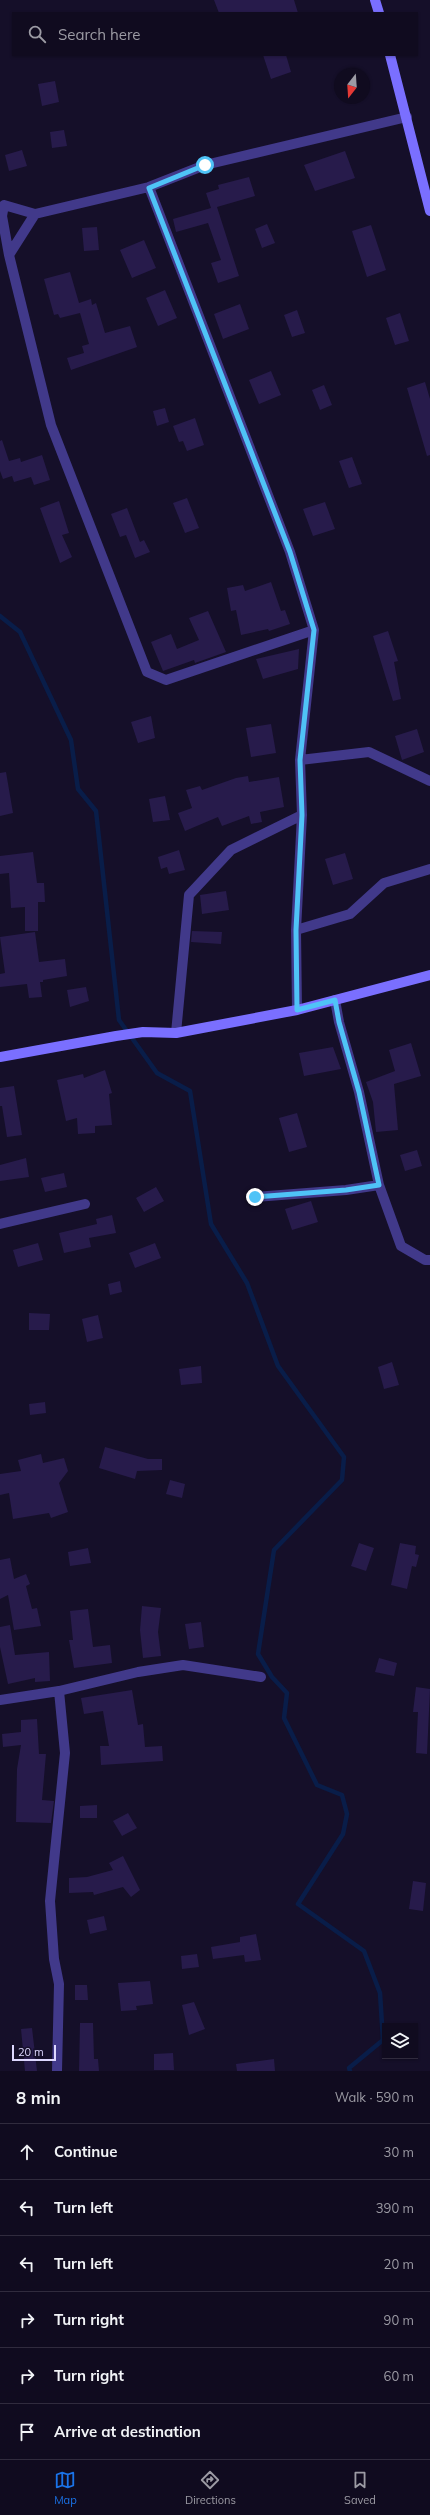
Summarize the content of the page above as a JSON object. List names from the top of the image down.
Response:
{
  "scale_bar": "20 m",
  "north": "bottom",
  "page": {
    "search": "Search here",
    "scale": "20 m",
    "heading": ["8 min", "Walk · 590 m"],
    "list": [
      ["Continue", "30 m"],
      ["Turn left", "390 m"],
      ["Turn left", "20 m"],
      ["Turn right", "90 m"],
      ["Turn right", "60 m"],
      "Arrive at destination"
    ],
    "nav": ["Map", "Directions", "Saved"]
  }
}
